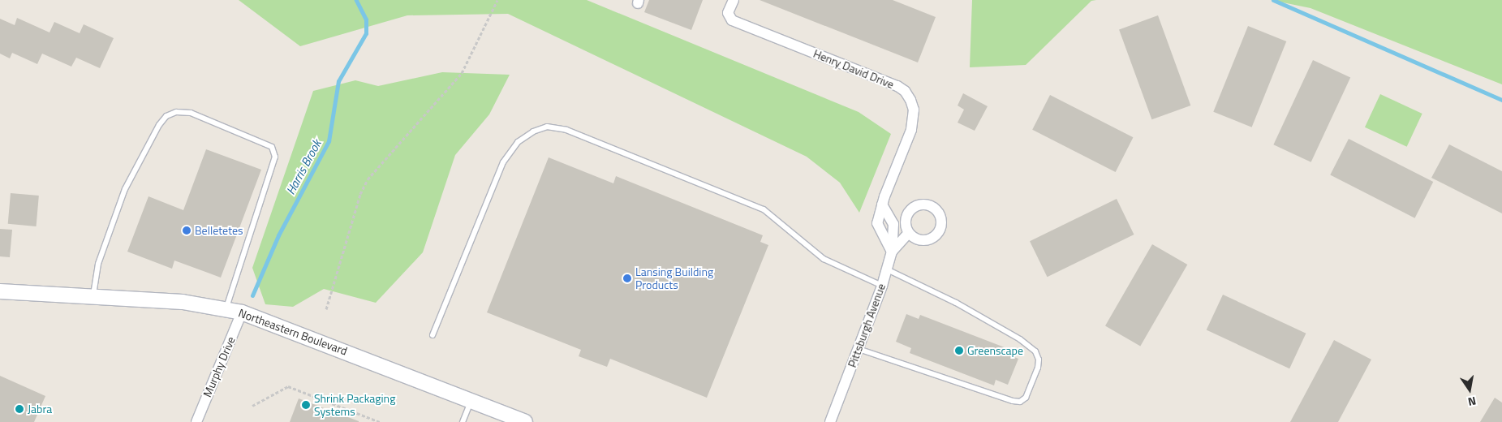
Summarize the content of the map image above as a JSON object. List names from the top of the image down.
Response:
{
  "streets": {
    "street": [
      "Henry David Drive",
      "Pittsburgh Avenue",
      "Northeastern Boulevard",
      "Murphy Drive"
    ]
  },
  "crossings": [
    ["Henry David Drive", "Pittsburgh Avenue"],
    ["Northeastern Boulevard", "Murphy Drive"]
  ],
  "water": ["Harris Brook"],
  "places": [
    "Belletetes",
    "Lansing Building Products",
    "Greenscape",
    "Shrink Packaging Systems",
    "Jabra"
  ],
  "north": "bottom"
}
